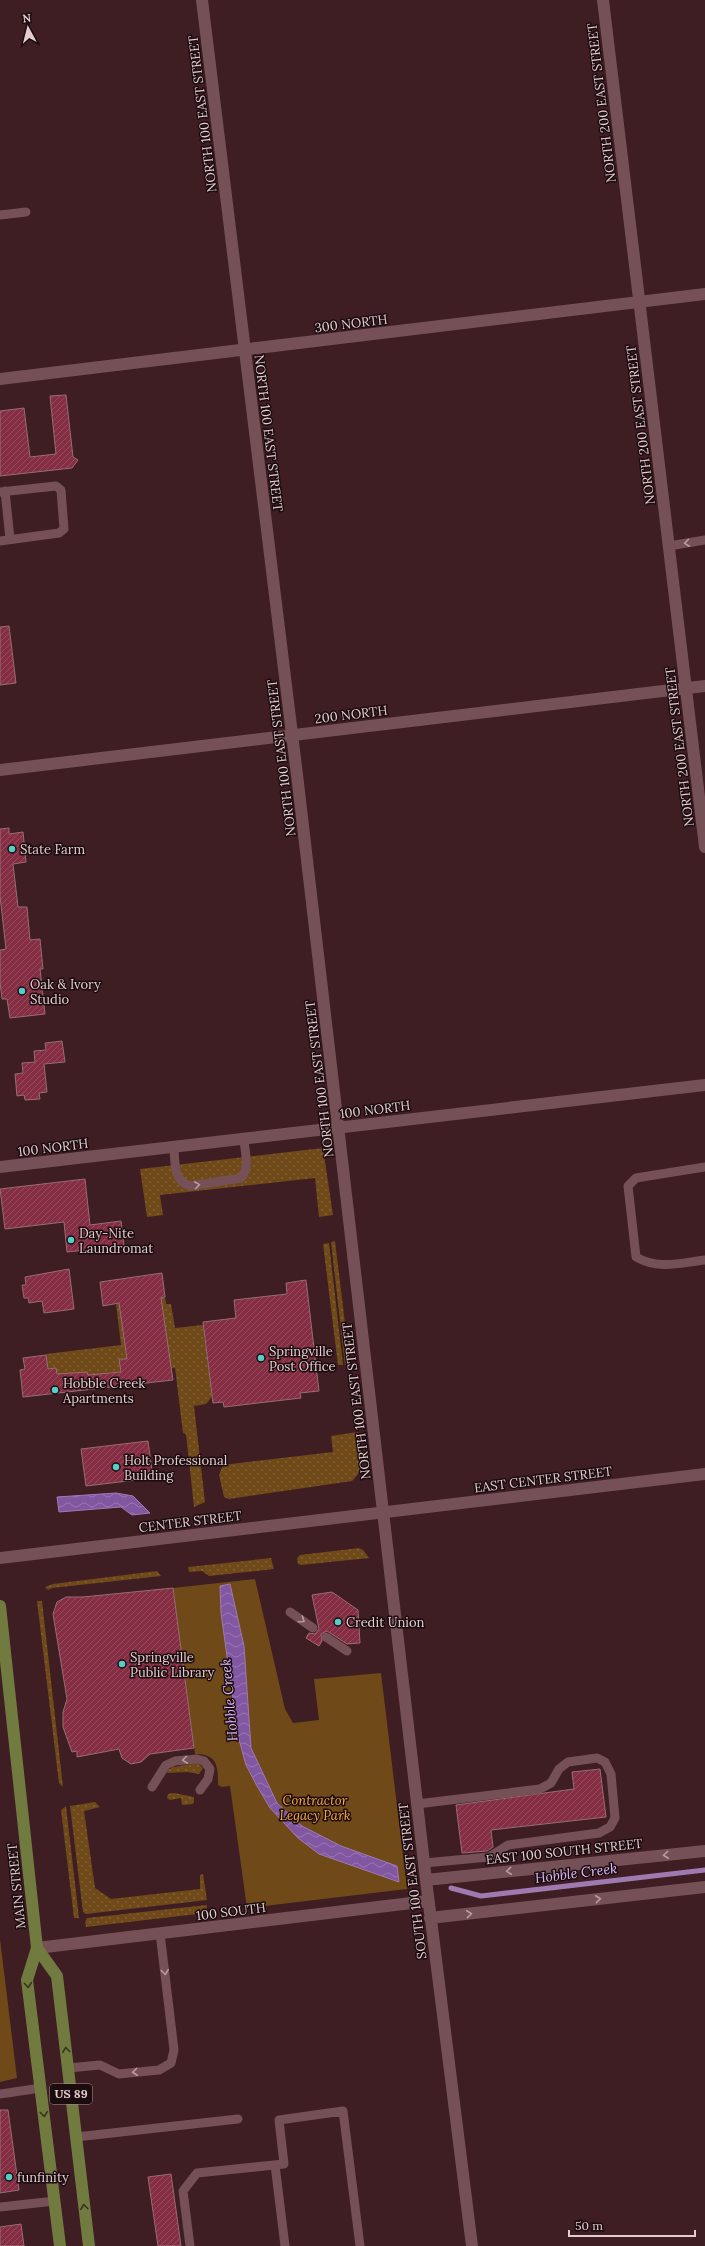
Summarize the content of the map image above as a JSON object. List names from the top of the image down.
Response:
{
  "streets": {
    "main road": ["MAIN STREET", "US 89"],
    "street": [
      "NORTH 200 EAST STREET",
      "NORTH 100 EAST STREET",
      "300 NORTH",
      "200 NORTH",
      "100 NORTH",
      "EAST CENTER STREET",
      "CENTER STREET",
      "EAST 100 SOUTH STREET",
      "SOUTH 100 EAST STREET",
      "100 SOUTH"
    ]
  },
  "crossings": [
    ["NORTH 200 EAST STREET", "300 NORTH"],
    ["NORTH 200 EAST STREET", "200 NORTH"],
    ["NORTH 100 EAST STREET", "300 NORTH"],
    ["NORTH 100 EAST STREET", "200 NORTH"],
    ["NORTH 100 EAST STREET", "100 NORTH"],
    ["NORTH 100 EAST STREET", "EAST CENTER STREET"],
    ["NORTH 100 EAST STREET", "CENTER STREET"],
    ["NORTH 100 EAST STREET", "SOUTH 100 EAST STREET"],
    ["EAST CENTER STREET", "CENTER STREET"],
    ["EAST CENTER STREET", "SOUTH 100 EAST STREET"],
    ["CENTER STREET", "SOUTH 100 EAST STREET"],
    ["EAST 100 SOUTH STREET", "SOUTH 100 EAST STREET"],
    ["SOUTH 100 EAST STREET", "100 SOUTH"],
    ["MAIN STREET", "100 SOUTH"]
  ],
  "water": ["Hobble Creek"],
  "parks": ["Contractor Legacy Park"],
  "places": [
    "State Farm",
    "Oak & Ivory Studio",
    "Day-Nite Laundromat",
    "Springville Post Office",
    "Hobble Creek Apartments",
    "Holt Professional Building",
    "Credit Union",
    "Springville Public Library",
    "funfinity"
  ],
  "scale_bar": "50 m",
  "north": "top"
}
